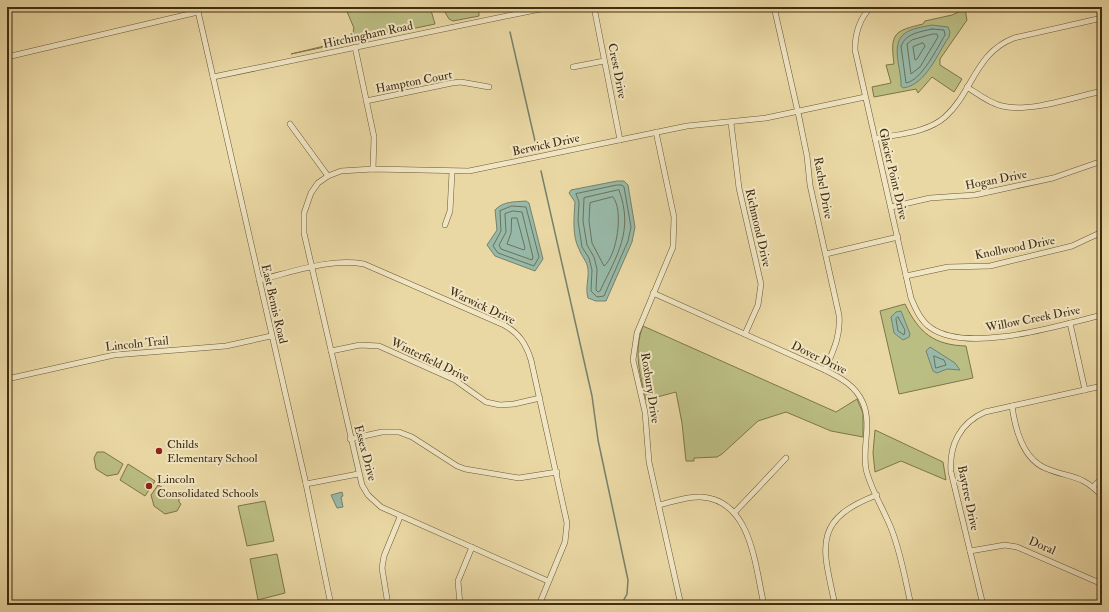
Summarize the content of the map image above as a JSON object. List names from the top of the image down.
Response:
{
  "streets": {
    "street": [
      "Hitchingham Road",
      "Crest Drive",
      "Hampton Court",
      "Berwick Drive",
      "Glacier Point Drive",
      "Hogan Drive",
      "Rachel Drive",
      "Richmond Drive",
      "Knollwood Drive",
      "East Bemis Road",
      "Warwick Drive",
      "Willow Creek Drive",
      "Lincoln Trail",
      "Dover Drive",
      "Winterfield Drive",
      "Roxbury Drive",
      "Essex Drive",
      "Baytree Drive",
      "Doral"
    ]
  },
  "crossings": [
    ["Hitchingham Road", "East Bemis Road"],
    ["Crest Drive", "Berwick Drive"],
    ["Berwick Drive", "Glacier Point Drive"],
    ["Berwick Drive", "Rachel Drive"],
    ["Berwick Drive", "Richmond Drive"],
    ["Berwick Drive", "Warwick Drive"],
    ["Berwick Drive", "Roxbury Drive"],
    ["Berwick Drive", "Essex Drive"],
    ["Glacier Point Drive", "Hogan Drive"],
    ["Glacier Point Drive", "Knollwood Drive"],
    ["Glacier Point Drive", "Willow Creek Drive"],
    ["Rachel Drive", "Dover Drive"],
    ["Richmond Drive", "Dover Drive"],
    ["East Bemis Road", "Warwick Drive"],
    ["East Bemis Road", "Lincoln Trail"],
    ["Warwick Drive", "Winterfield Drive"],
    ["Warwick Drive", "Essex Drive"],
    ["Dover Drive", "Roxbury Drive"],
    ["Winterfield Drive", "Essex Drive"],
    ["Baytree Drive", "Doral"]
  ],
  "places": ["Childs Elementary School", "Lincoln Consolidated Schools"]
}
